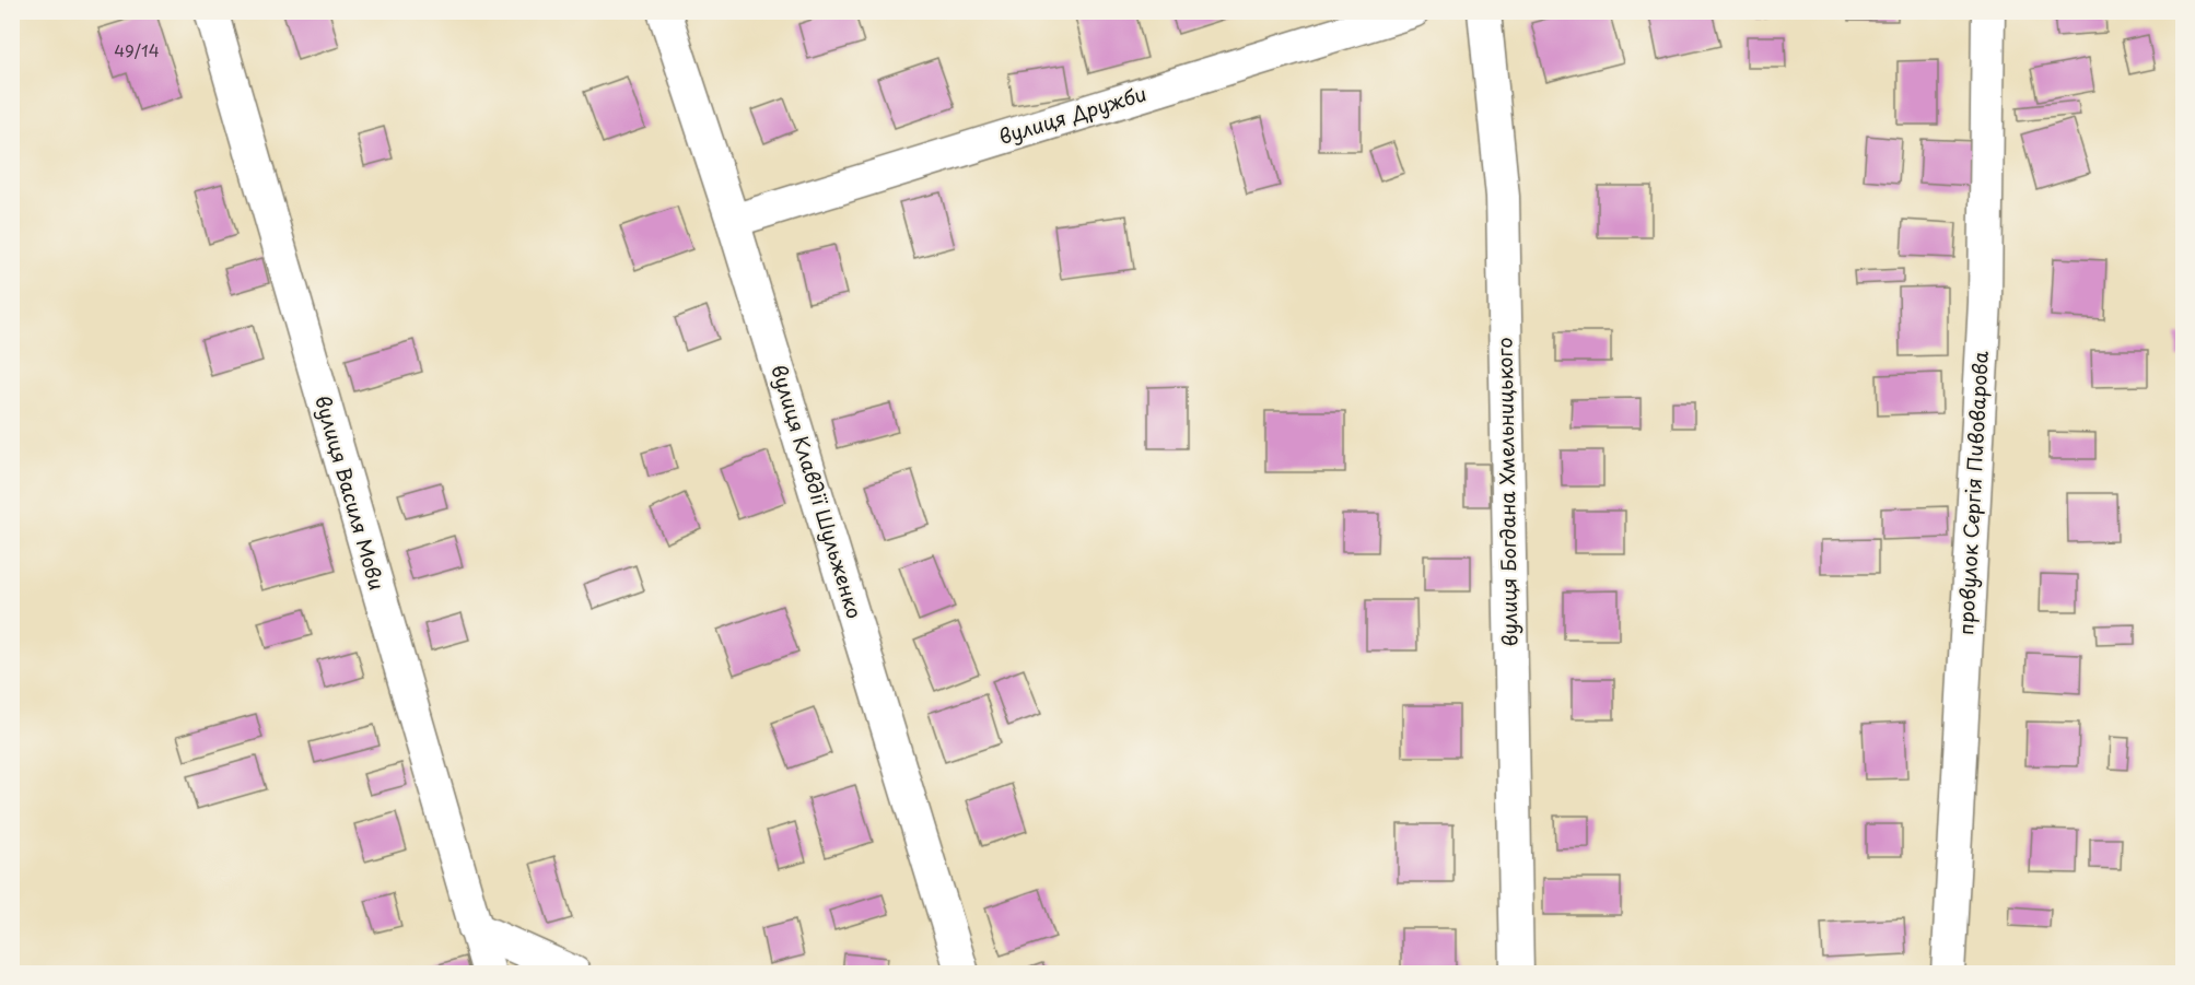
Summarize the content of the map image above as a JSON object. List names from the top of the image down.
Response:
{
  "streets": {
    "street": [
      "вулиця Дружби",
      "вулиця Клавдії Шульженко",
      "вулиця Богдана Хмельницького",
      "вулиця Василя Мови",
      "провулок Сергія Пивоварова"
    ]
  },
  "crossings": [
    ["вулиця Дружби", "вулиця Клавдії Шульженко"]
  ],
  "house_numbers": ["49/14"]
}
